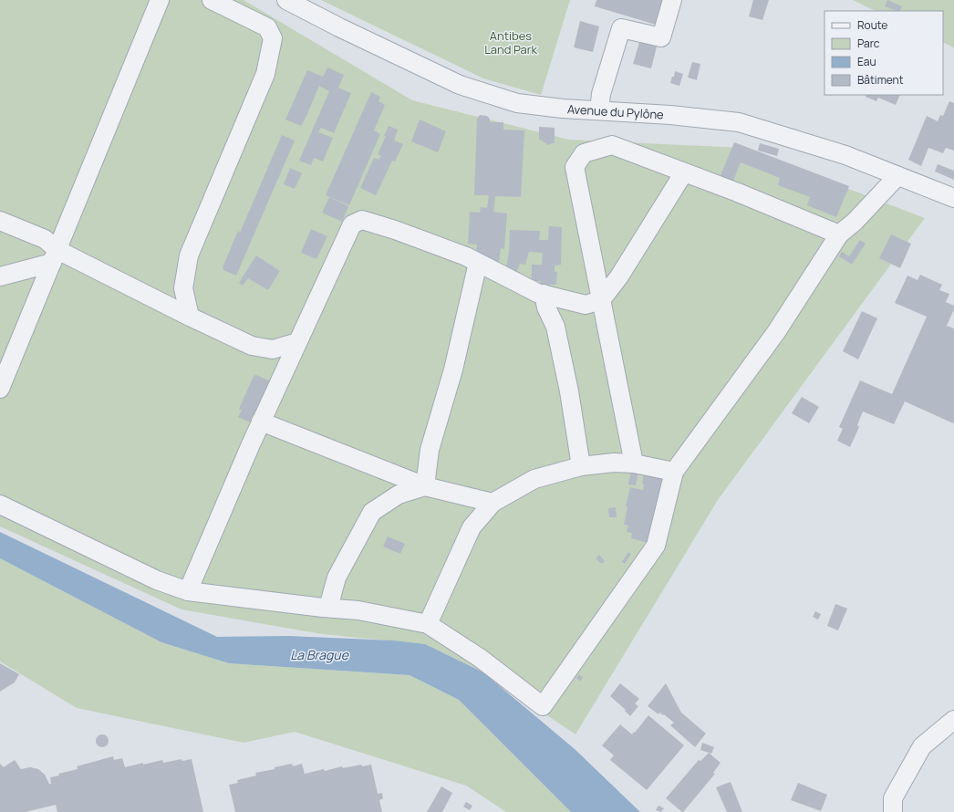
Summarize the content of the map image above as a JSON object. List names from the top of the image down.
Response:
{
  "streets": {
    "street": ["Avenue du Pylône"]
  },
  "water": ["La Brague"],
  "parks": ["Antibes Land Park"],
  "legend": [
    "Route",
    "Parc",
    "Eau",
    "Bâtiment"
  ]
}
